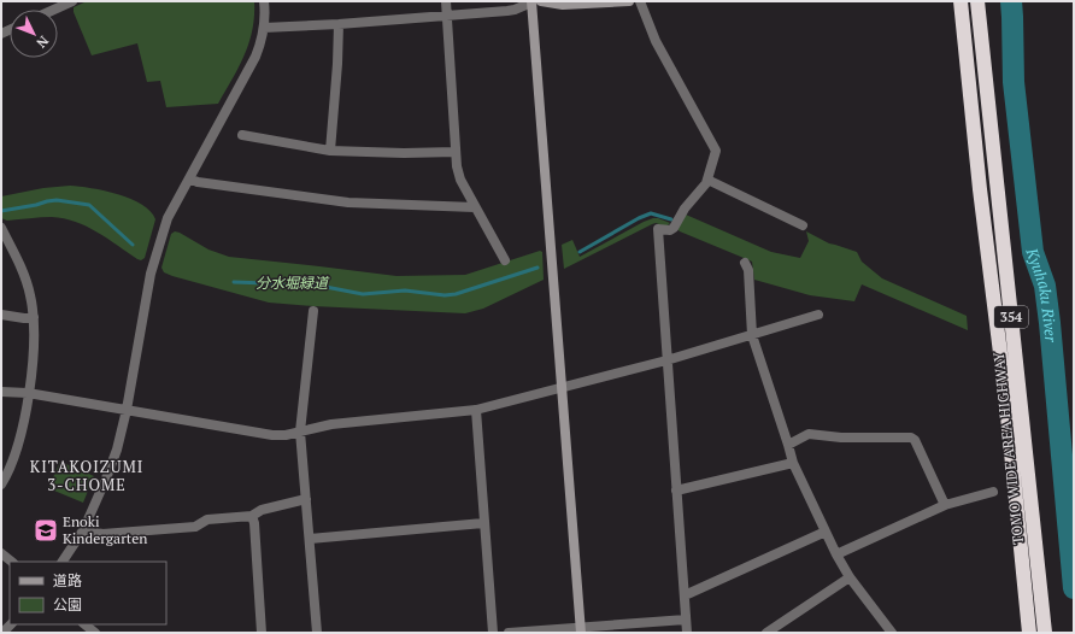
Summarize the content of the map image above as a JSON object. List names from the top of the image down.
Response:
{
  "streets": {
    "highway": ["354", "TOMO WIDE AREA HIGHWAY"]
  },
  "districts": ["KITAKOIZUMI 3-CHOME"],
  "water": ["Kyuhaku River"],
  "parks": ["分水堀緑道"],
  "places": {
    "school or university": ["Enoki Kindergarten"]
  },
  "legend": ["道路", "公園"],
  "north": "bottom right"
}
